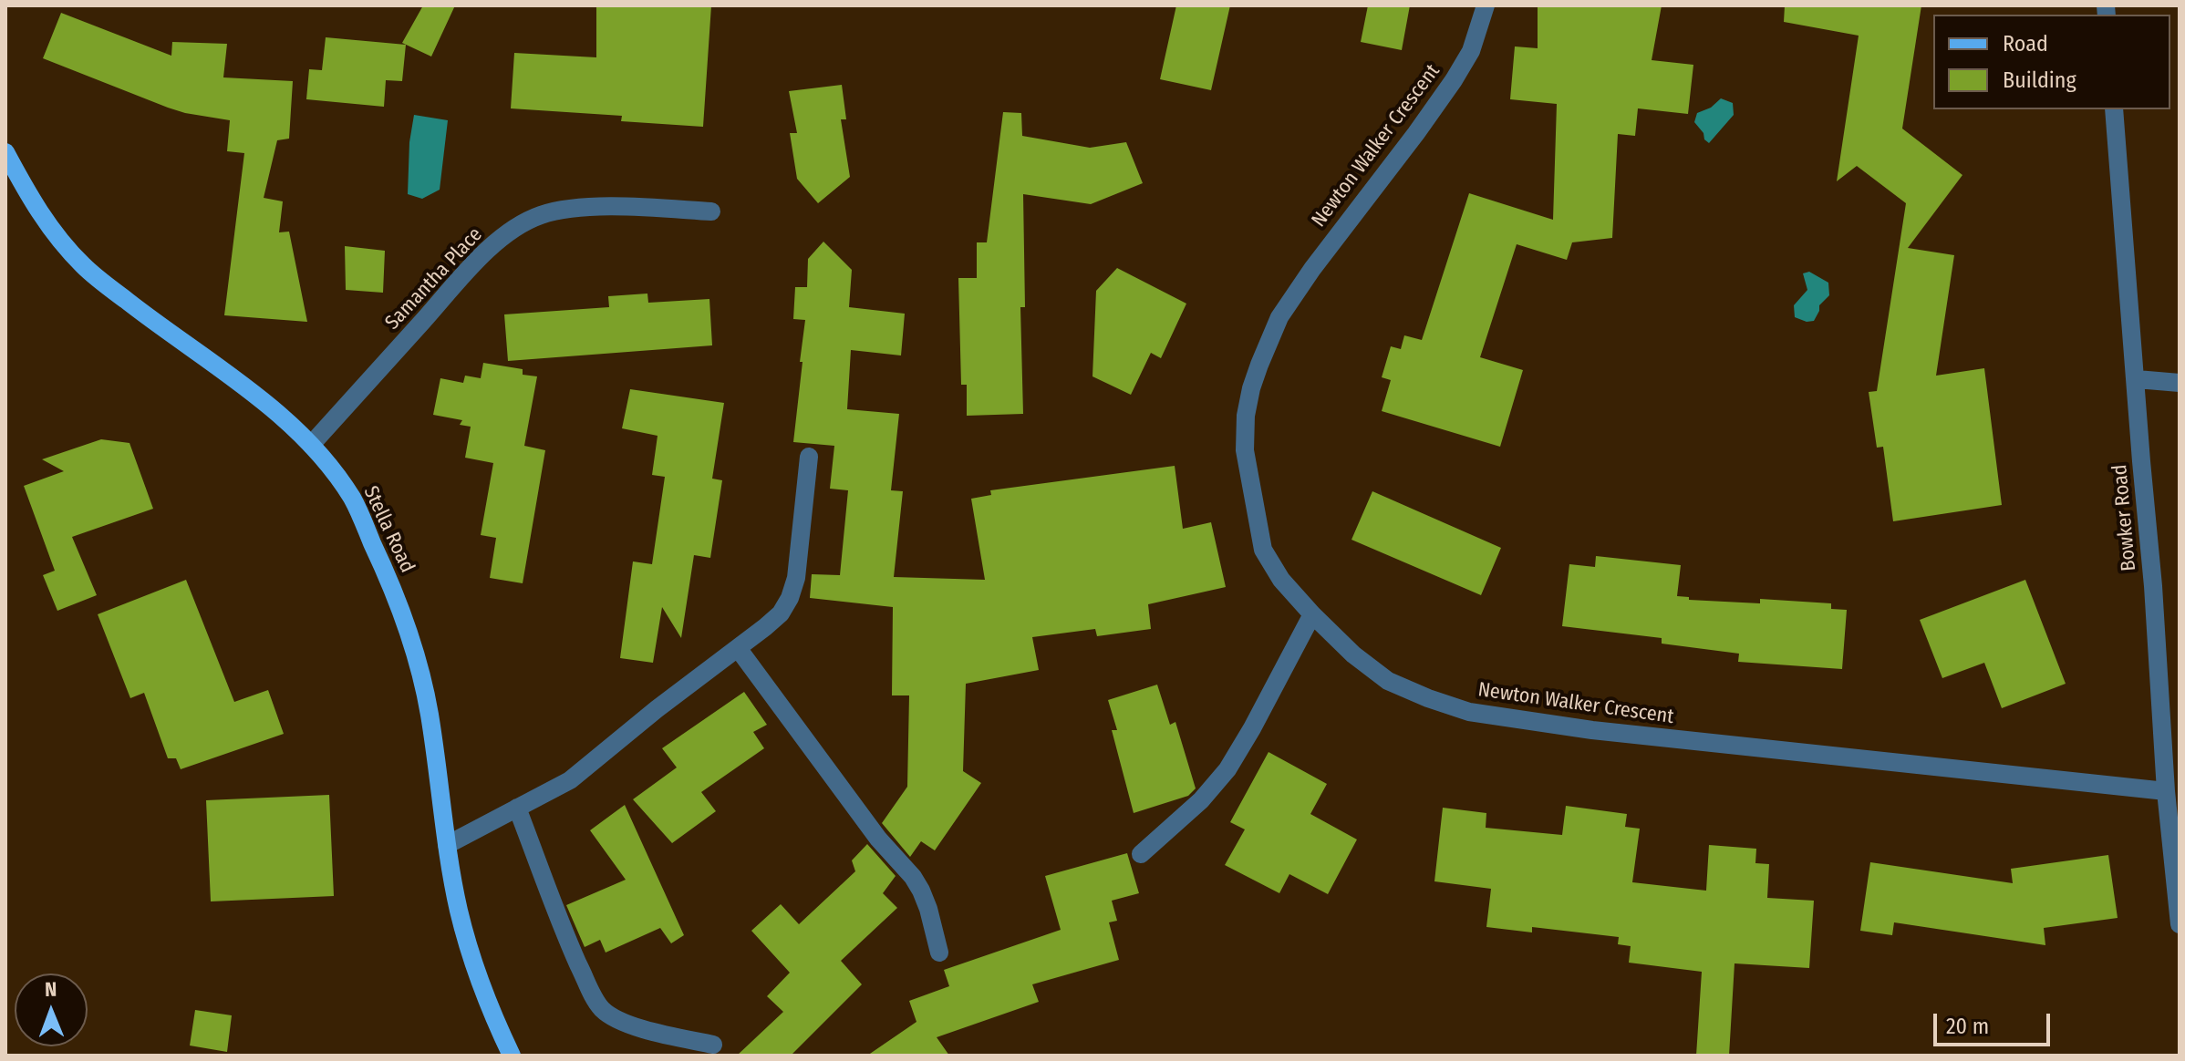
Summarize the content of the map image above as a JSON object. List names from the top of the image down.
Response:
{
  "streets": {
    "main road": ["Stella Road"],
    "street": ["Newton Walker Crescent", "Samantha Place", "Bowker Road"]
  },
  "crossings": [
    ["Newton Walker Crescent", "Bowker Road"],
    ["Samantha Place", "Stella Road"]
  ],
  "legend": ["Road", "Building"],
  "scale_bar": "20 m",
  "north": "top"
}
